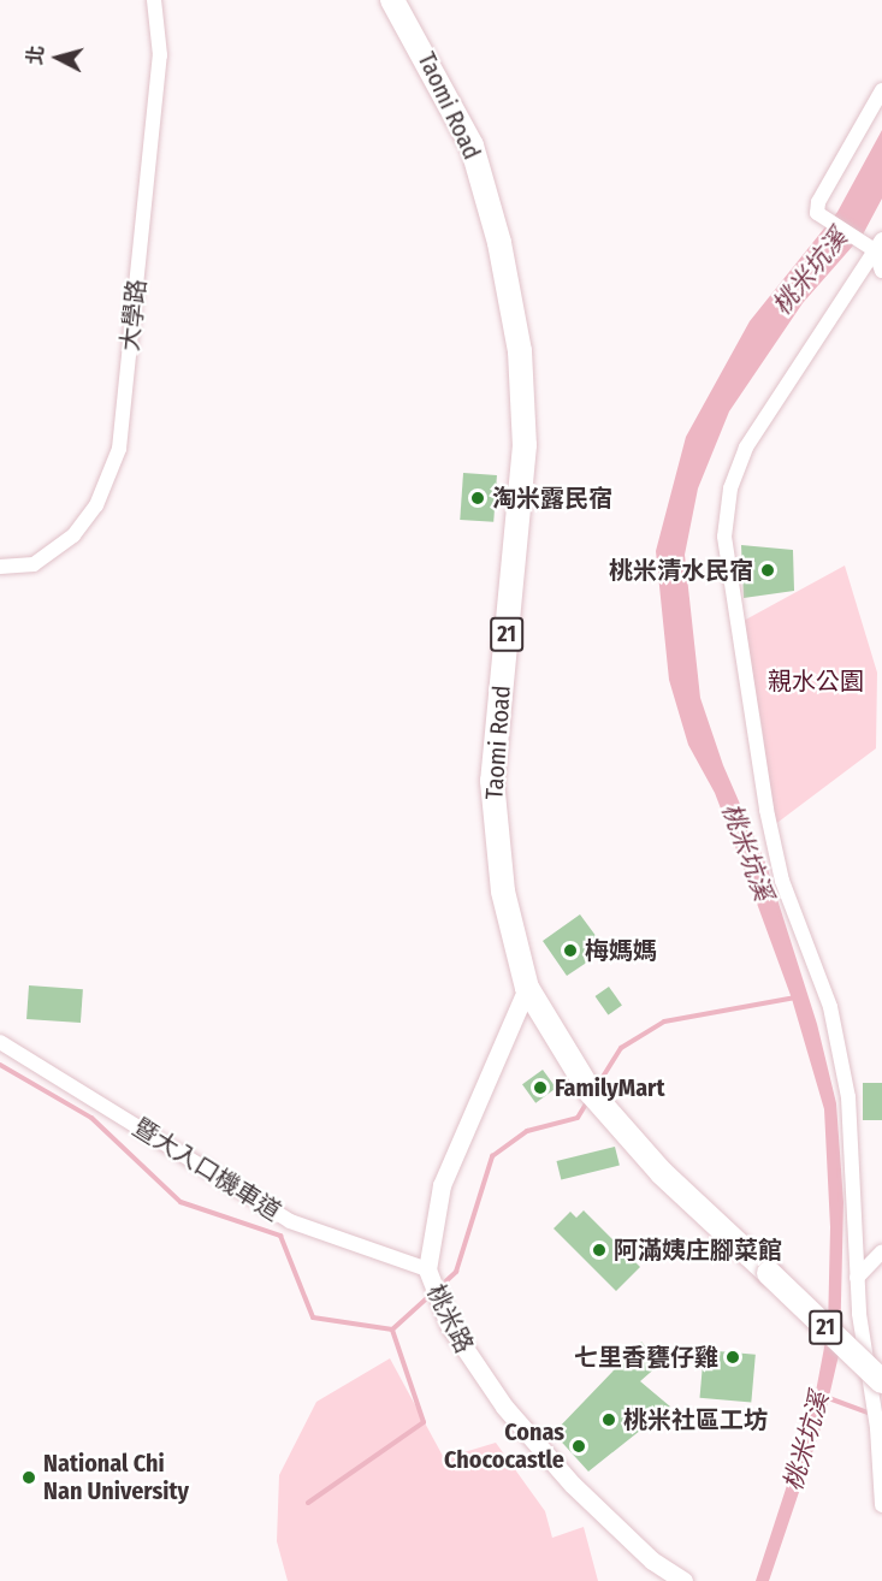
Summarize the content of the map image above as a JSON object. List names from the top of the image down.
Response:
{
  "streets": {
    "main road": ["Taomi Road", "21"],
    "street": ["大學路", "暨大入口機車道", "桃米路"]
  },
  "crossings": [
    ["Taomi Road", "21"],
    ["Taomi Road", "桃米路"],
    ["21", "桃米路"],
    ["暨大入口機車道", "桃米路"]
  ],
  "water": ["桃米坑溪"],
  "parks": ["親水公園"],
  "places": [
    "淘米露民宿",
    "桃米清水民宿",
    "梅媽媽",
    "FamilyMart",
    "阿滿姨庄腳菜館",
    "七里香甕仔雞",
    "桃米社區工坊",
    "Conas Chococastle",
    "National Chi Nan University"
  ],
  "north": "left"
}
